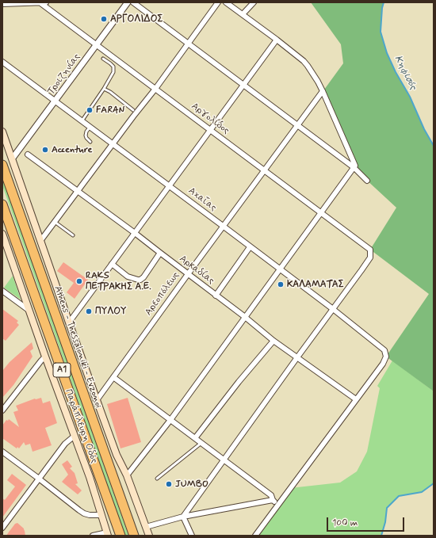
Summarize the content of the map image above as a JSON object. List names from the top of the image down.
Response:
{
  "streets": {
    "highway": ["Athens - Thessaloniki - Evzonoi", "Α1"],
    "main road": ["Παράπλευρη Οδός"],
    "street": [
      "Τροιζηνίας",
      "Αργολίδος",
      "Αχαΐας",
      "Αρκαδίας",
      "Αρεοπόλεως"
    ]
  },
  "crossings": [
    ["Τροιζηνίας", "Αργολίδος"],
    ["Τροιζηνίας", "Αχαΐας"],
    ["Αργολίδος", "Αχαΐας"],
    ["Αργολίδος", "Αρεοπόλεως"],
    ["Αχαΐας", "Αρκαδίας"],
    ["Αχαΐας", "Αρεοπόλεως"],
    ["Αρκαδίας", "Αρεοπόλεως"]
  ],
  "water": ["Κηφισός"],
  "places": [
    "ΑΡΓΟΛΙΔΟΣ",
    "FARAN",
    "Accenture",
    "RAKS ΠΕΤΡΑΚΗΣ Α.Ε.",
    "ΚΑΛΑΜΑΤΑΣ",
    "ΠΥΛΟΥ",
    "JUMBO"
  ],
  "scale_bar": "100 m"
}
